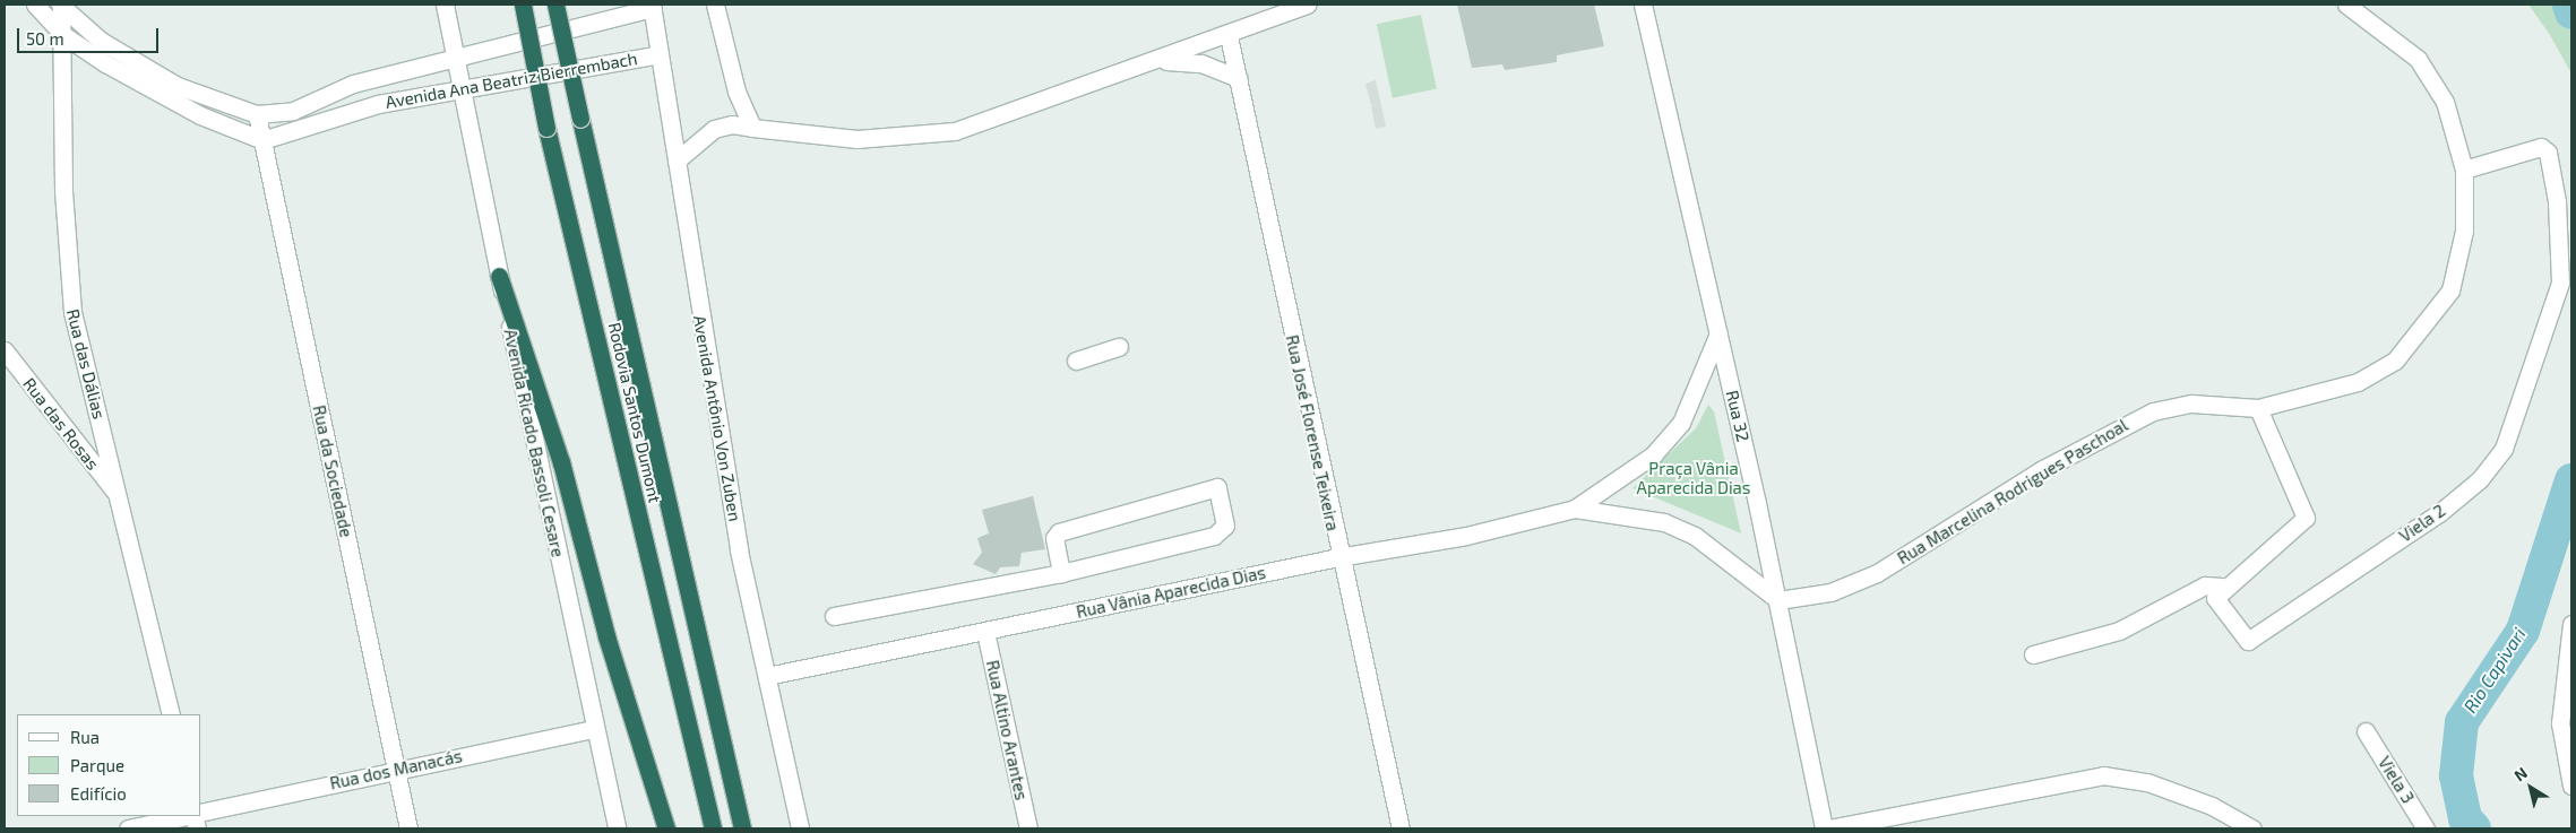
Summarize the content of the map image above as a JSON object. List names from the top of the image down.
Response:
{
  "streets": {
    "highway": ["Rodovia Santos Dumont"],
    "street": [
      "Avenida Ana Beatriz Bierrembach",
      "Rua das Dálias",
      "Rua 32",
      "Avenida Antônio Von Zuben",
      "Rua das Rosas",
      "Rua José Florense Teixeira",
      "Avenida Ricado Bassoli Cesare",
      "Rua da Sociedade",
      "Rua Marcelina Rodrigues Paschoal",
      "Viela 2",
      "Rua Vânia Aparecida Dias",
      "Rua Altino Arantes",
      "Rua dos Manacás",
      "Viela 3"
    ]
  },
  "crossings": [
    ["Avenida Ana Beatriz Bierrembach", "Rua das Dálias"],
    ["Avenida Ana Beatriz Bierrembach", "Avenida Antônio Von Zuben"],
    ["Avenida Ana Beatriz Bierrembach", "Avenida Ricado Bassoli Cesare"],
    ["Avenida Ana Beatriz Bierrembach", "Rua da Sociedade"],
    ["Rua das Dálias", "Rua das Rosas"],
    ["Rua 32", "Rua Marcelina Rodrigues Paschoal"],
    ["Rua 32", "Rua Vânia Aparecida Dias"],
    ["Avenida Antônio Von Zuben", "Rua Vânia Aparecida Dias"],
    ["Rua José Florense Teixeira", "Rua Vânia Aparecida Dias"],
    ["Avenida Ricado Bassoli Cesare", "Rua dos Manacás"],
    ["Rua da Sociedade", "Rua dos Manacás"],
    ["Rua Marcelina Rodrigues Paschoal", "Viela 2"],
    ["Rua Marcelina Rodrigues Paschoal", "Rua Vânia Aparecida Dias"],
    ["Rua Vânia Aparecida Dias", "Rua Altino Arantes"]
  ],
  "water": ["Rio Capivari"],
  "parks": ["Praça Vânia Aparecida Dias"],
  "legend": ["Rua", "Parque", "Edifício"],
  "scale_bar": "50 m",
  "north": "top left"
}
